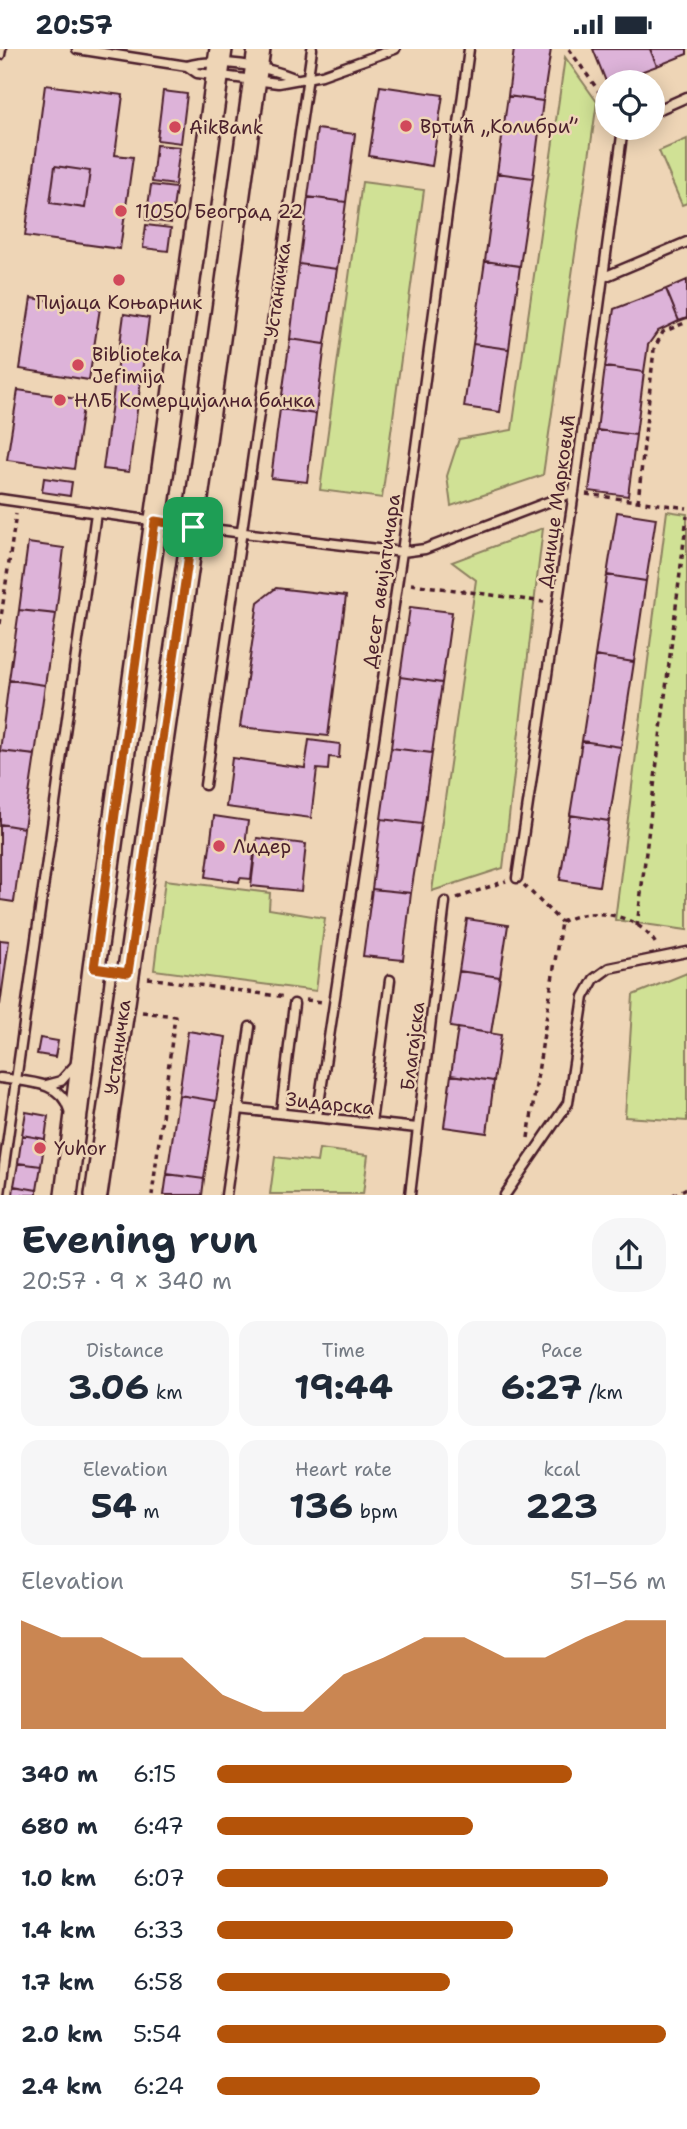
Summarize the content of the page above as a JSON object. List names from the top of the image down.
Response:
{
  "streets": {
    "main road": ["Устаничка"],
    "lane": [
      "Данице Марковић",
      "Десет авијатичара",
      "Благајска",
      "Зидарска"
    ]
  },
  "crossings": [
    ["Десет авијатичара", "Зидарска"],
    ["Благајска", "Зидарска"]
  ],
  "places": [
    "Вртић „Колибри”",
    "AikBank",
    "11050 Београд 22",
    "Пијаца Коњарник",
    "Biblioteka Jefimija",
    "НЛБ Комерцијална банка",
    "Лидер",
    "Yuhor"
  ],
  "page": {
    "status": "20:57",
    "heading": ["Evening run", "20:57 · 9 × 340 m"],
    "stats": [
      ["Distance", "3.06 km"],
      ["Time", "19:44"],
      ["Pace", "6:27 /km"],
      ["Elevation", "54 m"],
      ["Heart rate", "136 bpm"],
      ["kcal", "223"]
    ],
    "chart": ["Elevation", "51–56 m"],
    "list": [
      {
        "name": "340 m",
        "note": "6:15"
      },
      {
        "name": "680 m",
        "note": "6:47"
      },
      {
        "name": "1.0 km",
        "note": "6:07"
      },
      {
        "name": "1.4 km",
        "note": "6:33"
      },
      {
        "name": "1.7 km",
        "note": "6:58"
      },
      {
        "name": "2.0 km",
        "note": "5:54"
      },
      {
        "name": "2.4 km",
        "note": "6:24"
      }
    ]
  }
}
